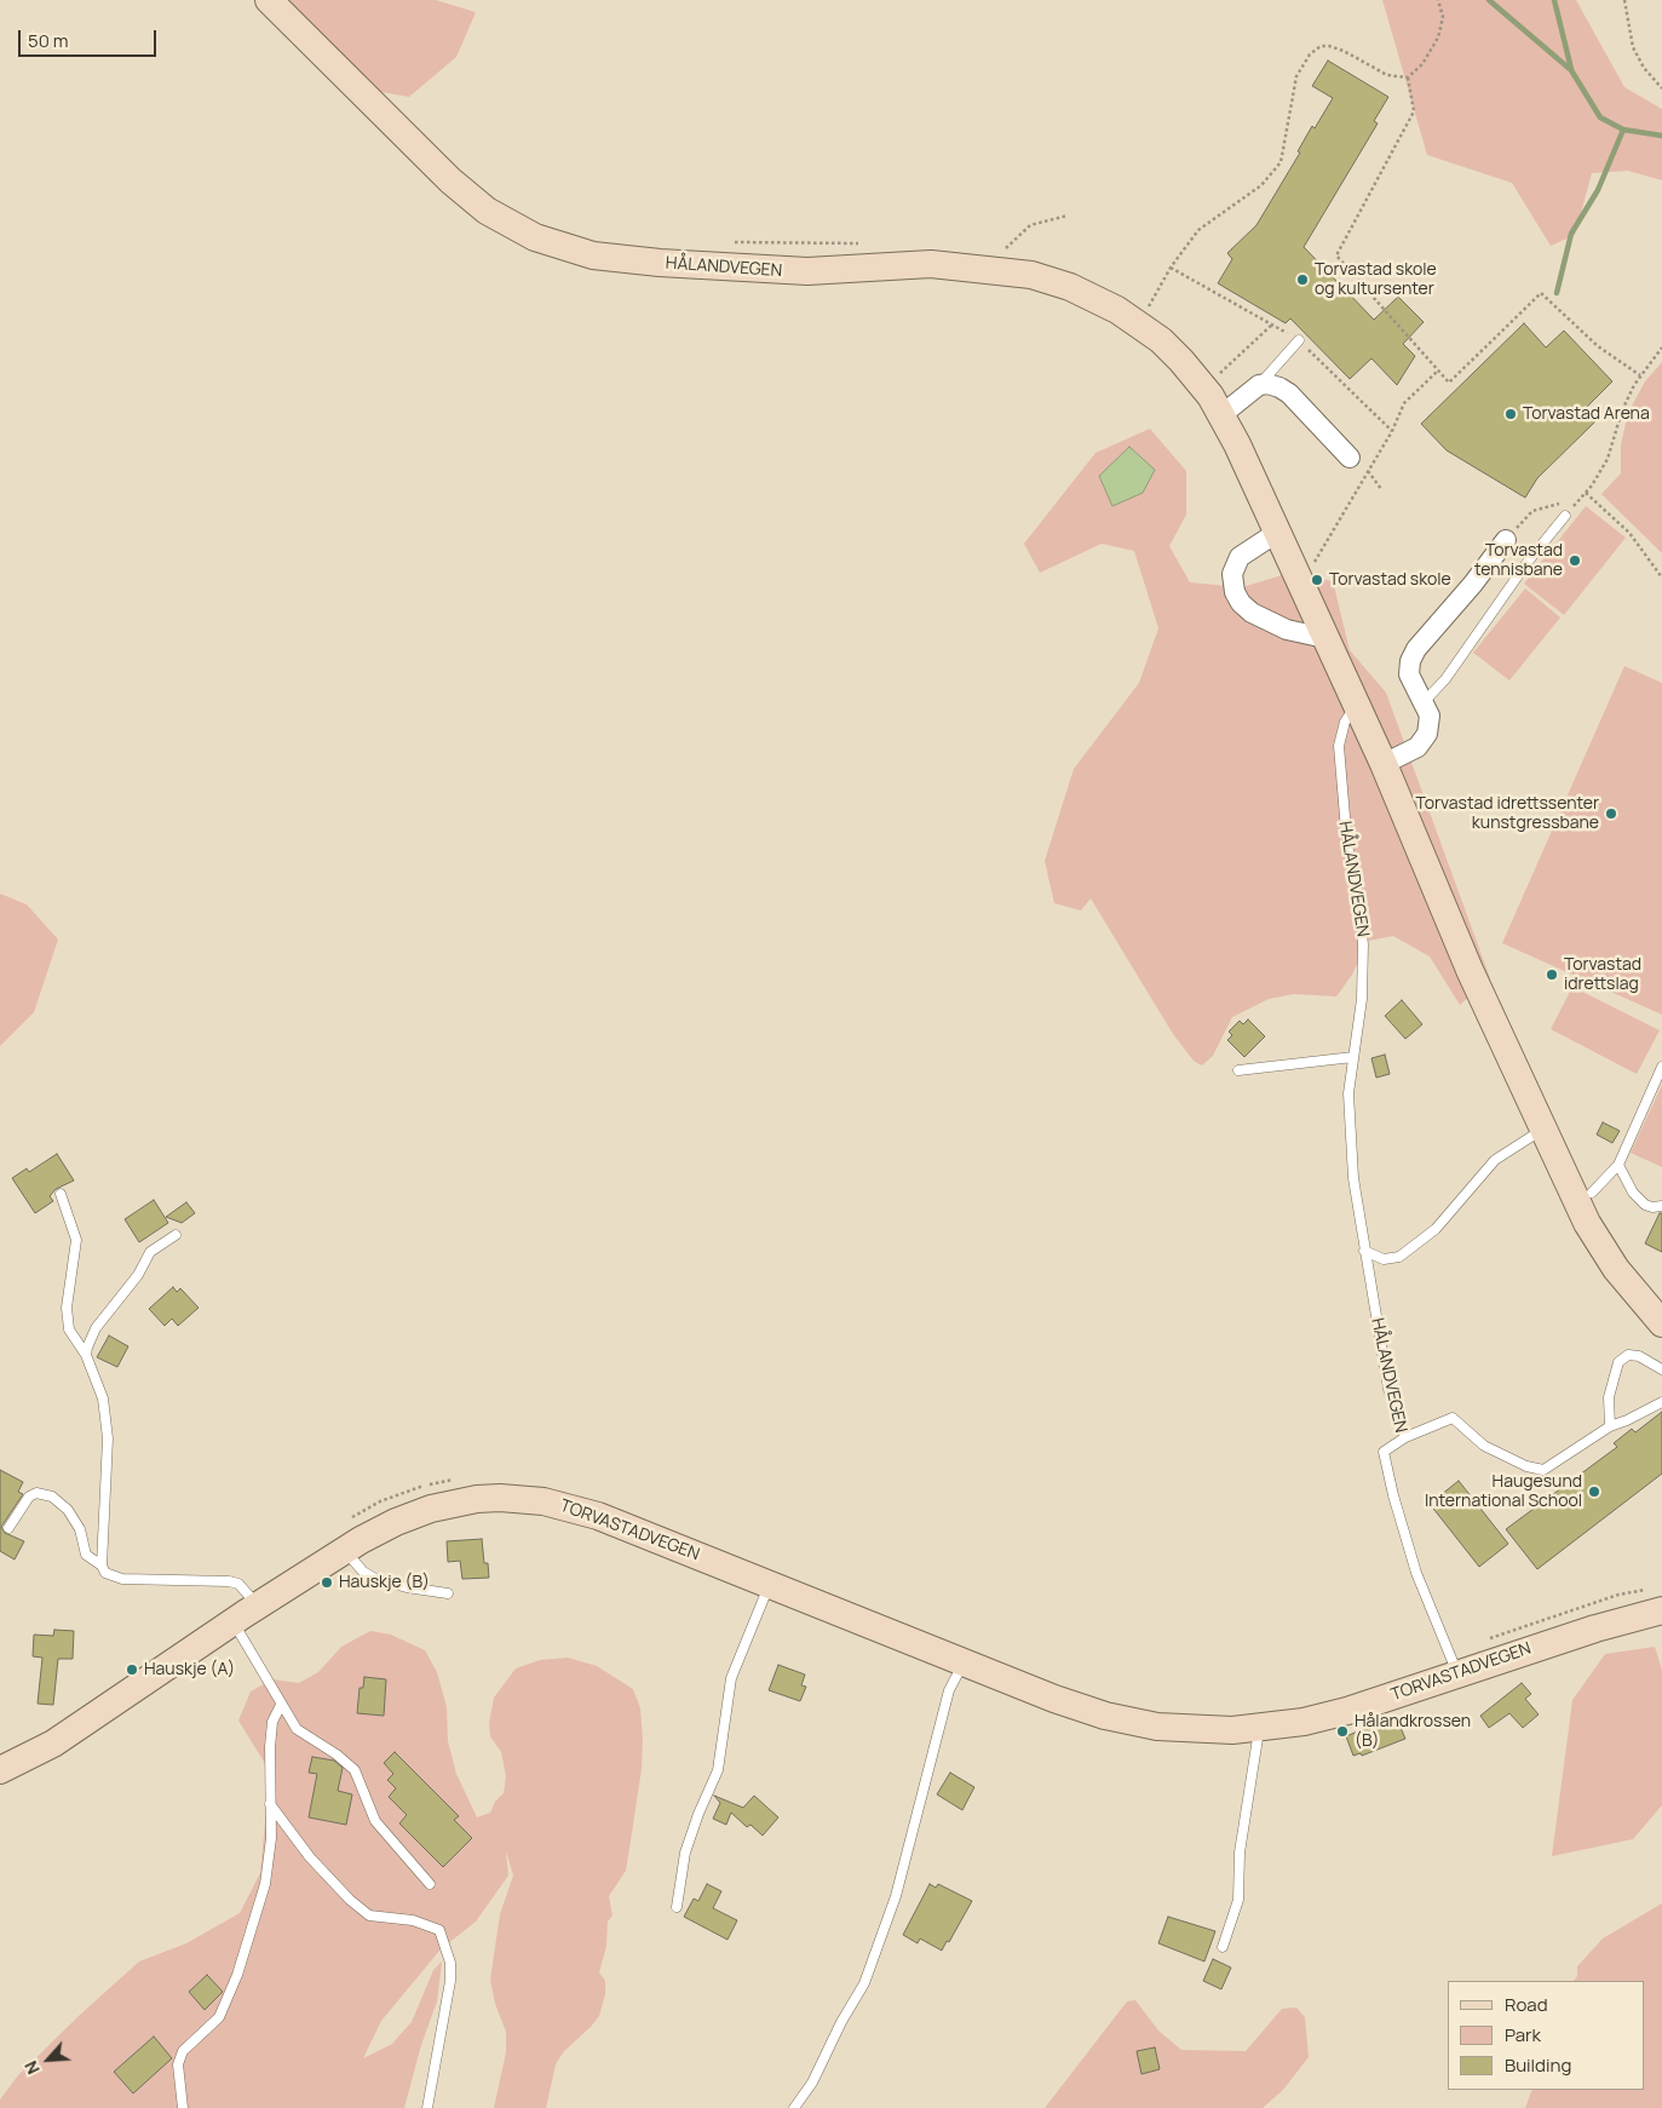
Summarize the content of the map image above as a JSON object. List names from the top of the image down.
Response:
{
  "streets": {
    "main road": ["HÅLANDVEGEN", "TORVASTADVEGEN"]
  },
  "crossings": [
    ["HÅLANDVEGEN", "TORVASTADVEGEN"]
  ],
  "places": [
    "Torvastad skole og kultursenter",
    "Torvastad Arena",
    "Torvastad tennisbane",
    "Torvastad skole",
    "Torvastad idrettssenter kunstgressbane",
    "Torvastad idrettslag",
    "Haugesund International School",
    "Hauskje (B)",
    "Hauskje (A)",
    "Hålandkrossen (B)"
  ],
  "legend": ["Road", "Park", "Building"],
  "scale_bar": "50 m",
  "north": "bottom left"
}
